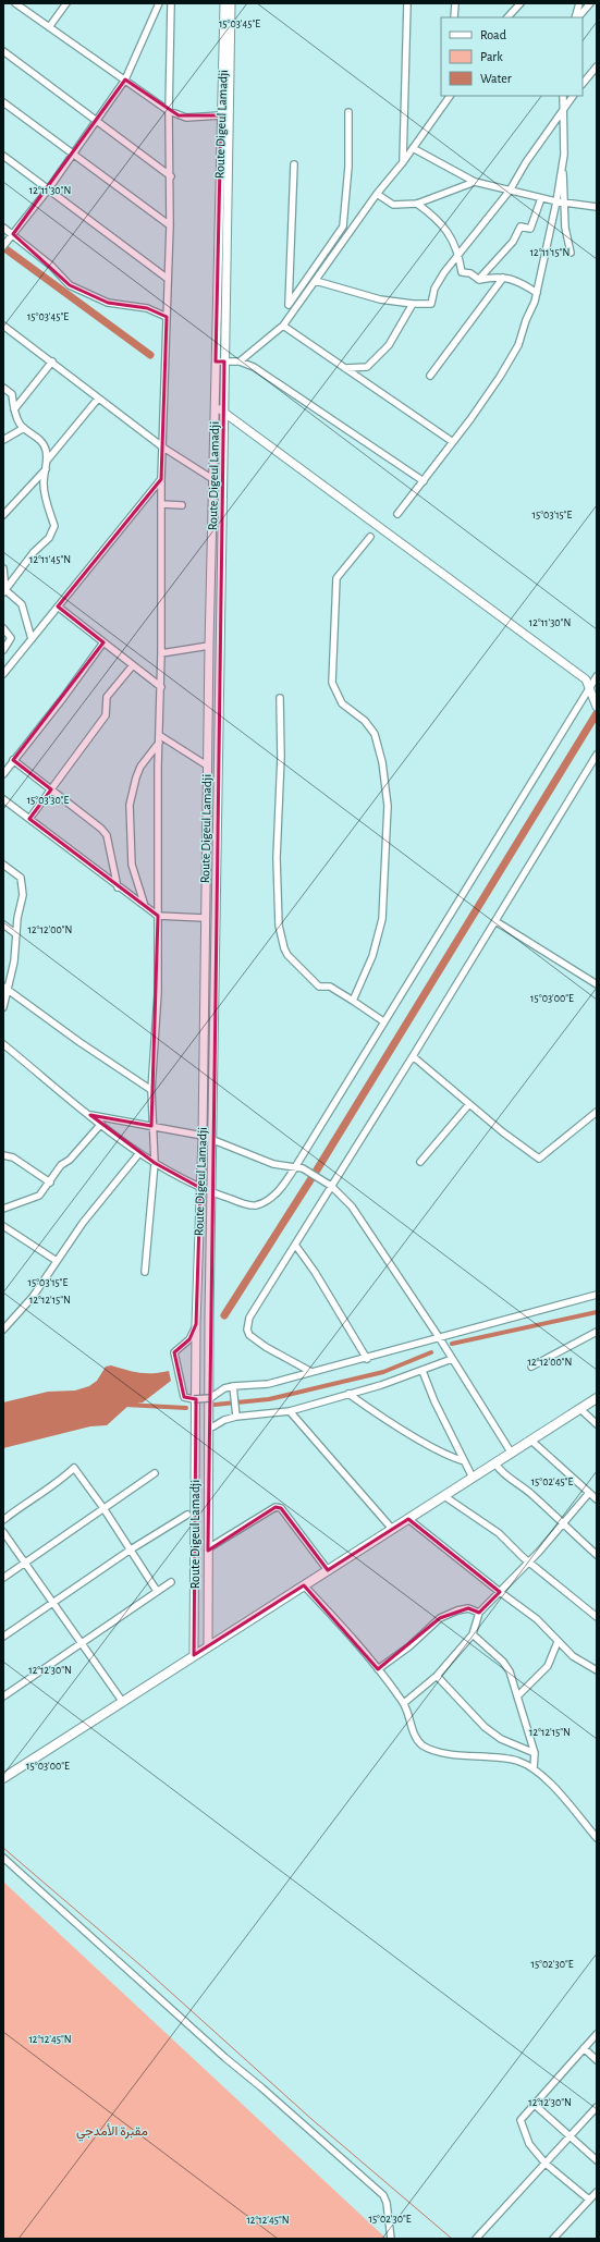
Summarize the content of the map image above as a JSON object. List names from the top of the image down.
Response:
{
  "streets": {
    "main road": ["Route Digeul Lamadji"]
  },
  "parks": ["مقبرة الأمدجي"],
  "legend": ["Road", "Park", "Water"],
  "coordinates": [
    "15°03'45\"E",
    "12°11'30\"N",
    "12°11'15\"N",
    "15°03'15\"E",
    "12°11'45\"N",
    "15°03'30\"E",
    "12°12'00\"N",
    "15°03'00\"E",
    "12°12'15\"N",
    "15°02'45\"E",
    "12°12'30\"N",
    "15°02'30\"E",
    "12°12'45\"N"
  ]
}
